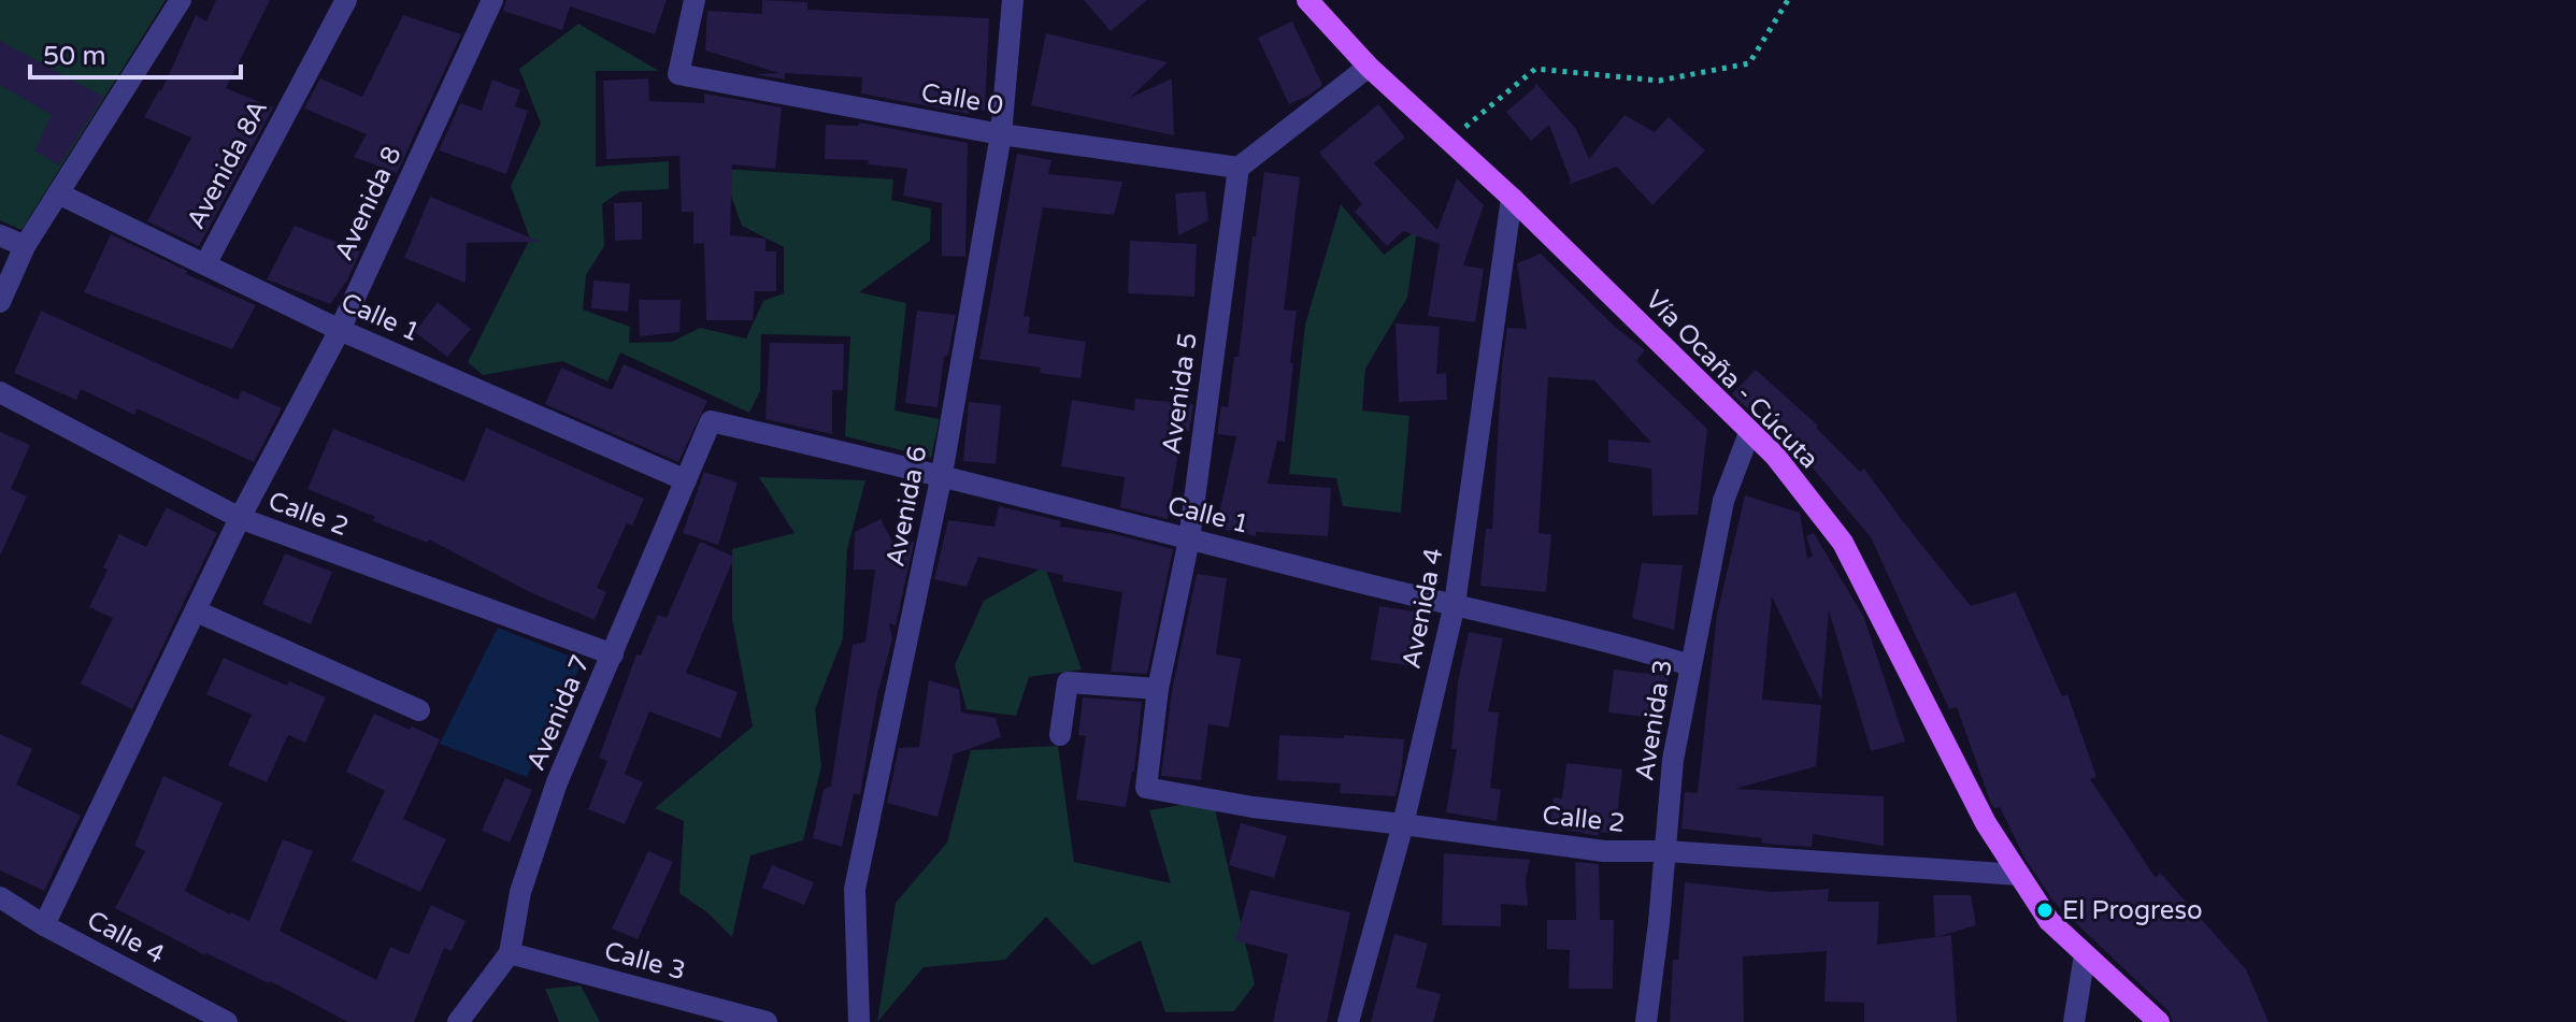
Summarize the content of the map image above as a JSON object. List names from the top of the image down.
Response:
{
  "streets": {
    "main road": ["Vía Ocaña - Cúcuta"],
    "street": [
      "Calle 0",
      "Avenida 8A",
      "Avenida 8",
      "Calle 1",
      "Avenida 5",
      "Avenida 6",
      "Calle 2",
      "Avenida 4",
      "Avenida 7",
      "Avenida 3",
      "Calle 4",
      "Calle 3"
    ]
  },
  "crossings": [
    ["Calle 0", "Avenida 5"],
    ["Calle 0", "Avenida 6"],
    ["Avenida 8A", "Calle 1"],
    ["Avenida 8", "Calle 1"],
    ["Avenida 8", "Calle 2"],
    ["Avenida 8", "Calle 4"],
    ["Calle 1", "Avenida 5"],
    ["Calle 1", "Avenida 6"],
    ["Calle 1", "Avenida 4"],
    ["Calle 1", "Avenida 7"],
    ["Calle 1", "Avenida 3"],
    ["Vía Ocaña - Cúcuta", "Calle 2"],
    ["Vía Ocaña - Cúcuta", "Avenida 4"],
    ["Vía Ocaña - Cúcuta", "Avenida 3"],
    ["Avenida 5", "Calle 2"],
    ["Calle 2", "Avenida 4"],
    ["Calle 2", "Avenida 7"],
    ["Calle 2", "Avenida 3"],
    ["Avenida 7", "Calle 3"]
  ],
  "places": ["El Progreso"],
  "scale_bar": "50 m"
}
